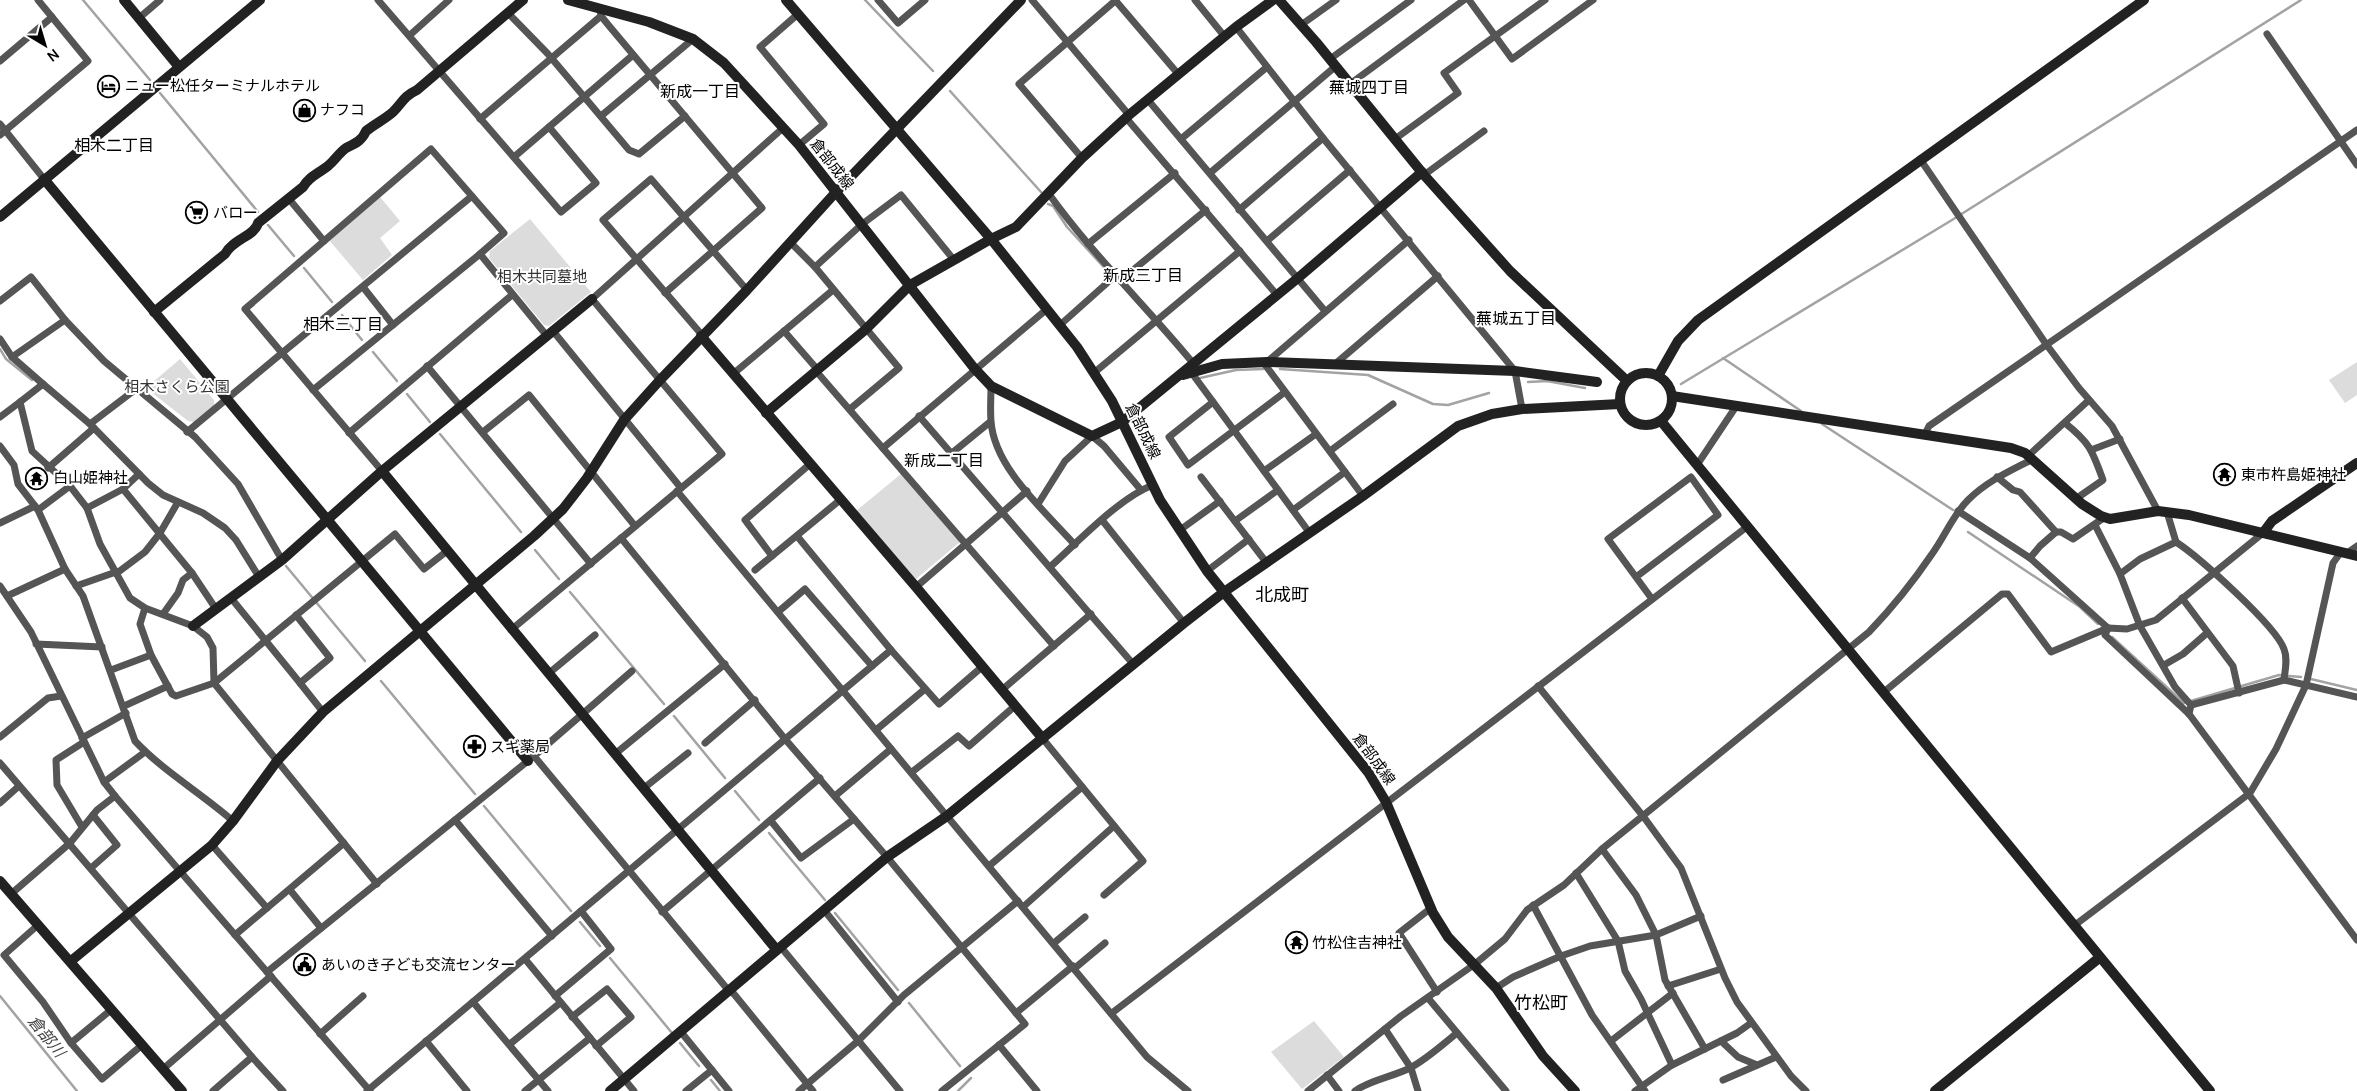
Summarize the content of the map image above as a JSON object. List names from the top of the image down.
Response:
{
  "streets": {
    "street": ["倉部成線"]
  },
  "districts": [
    "蕪城四丁目",
    "新成一丁目",
    "相木二丁目",
    "新成三丁目",
    "蕪城五丁目",
    "相木三丁目",
    "新成二丁目",
    "北成町",
    "竹松町"
  ],
  "water": ["倉部川"],
  "parks": ["相木共同墓地", "相木さくら公園"],
  "places": {
    "hotel": ["ニュー松任ターミナルホテル"],
    "shop": ["ナフコ"],
    "supermarket": ["バロー"],
    "temple": ["東市杵島姫神社", "白山姫神社", "竹松住吉神社"],
    "pharmacy": ["スギ薬局"],
    "public building": ["あいのき子ども交流センター"]
  },
  "north": "bottom right"
}
